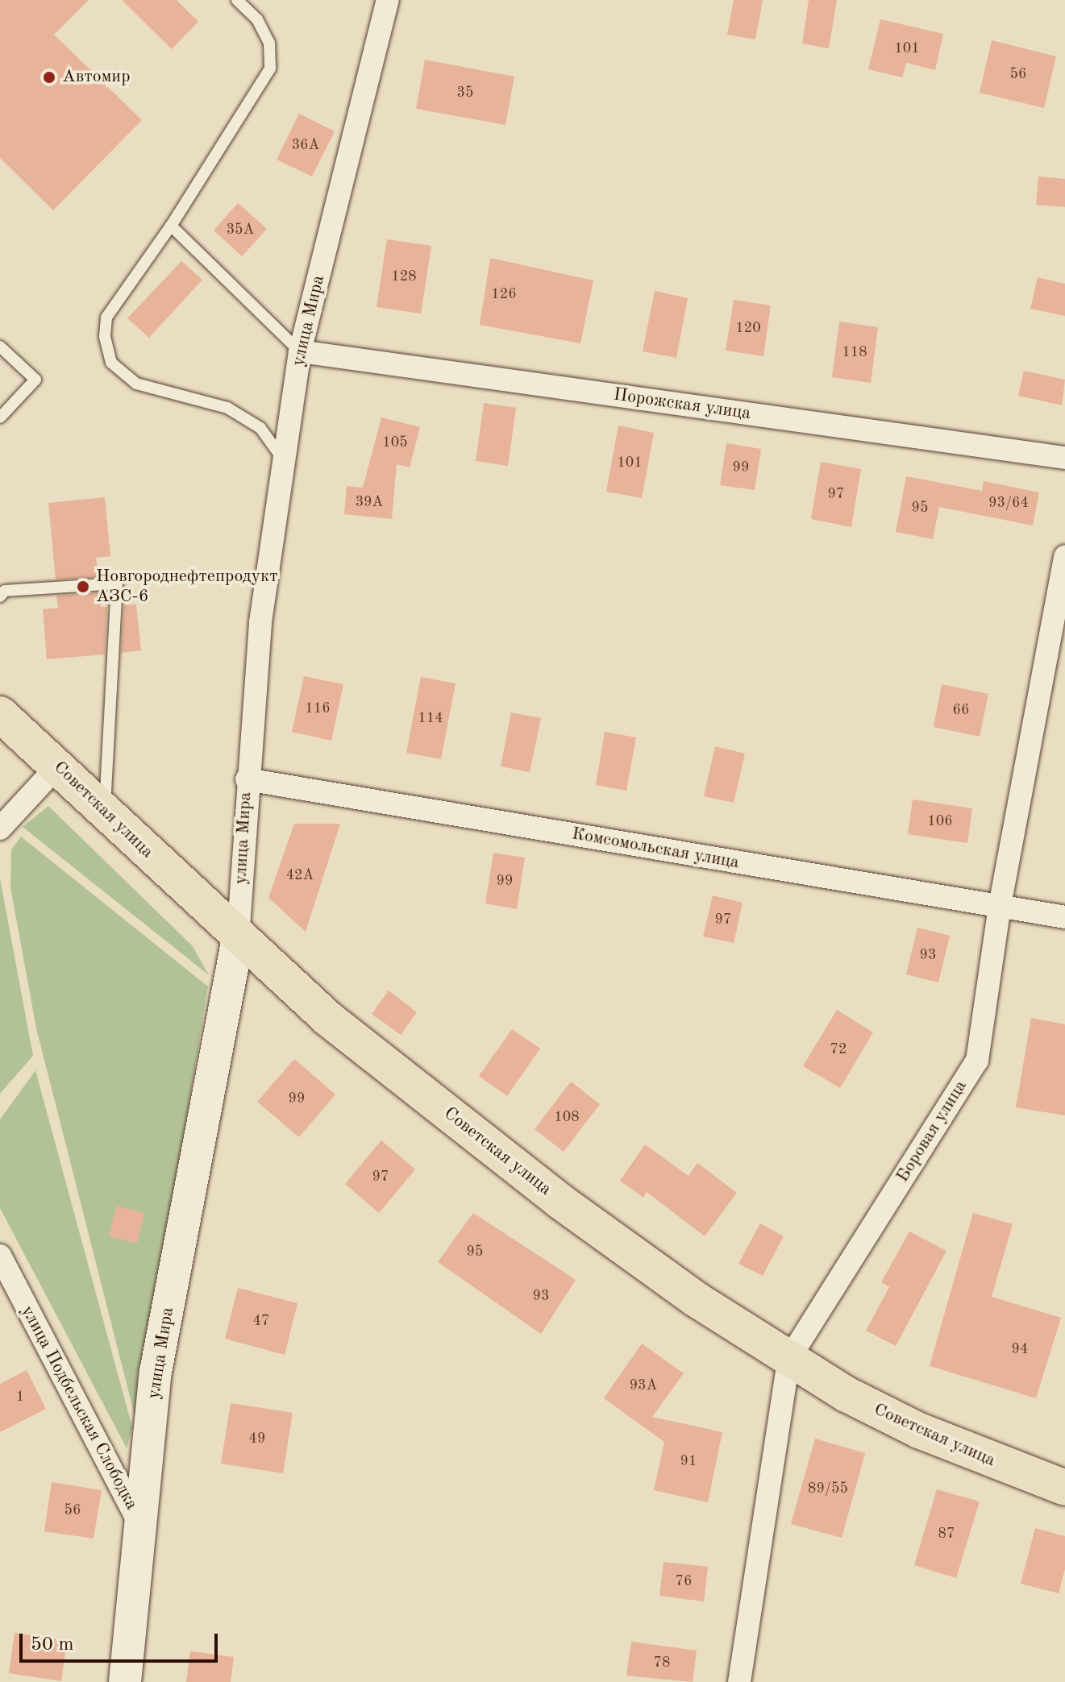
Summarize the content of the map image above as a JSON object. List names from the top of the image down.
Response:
{
  "streets": {
    "main road": ["улица Мира", "Советская улица"],
    "street": [
      "Порожская улица",
      "Комсомольская улица",
      "Боровая улица",
      "улица Подбельская Слободка"
    ]
  },
  "crossings": [
    ["улица Мира", "Порожская улица"],
    ["улица Мира", "Советская улица"],
    ["улица Мира", "Комсомольская улица"],
    ["улица Мира", "улица Подбельская Слободка"],
    ["Советская улица", "Боровая улица"],
    ["Комсомольская улица", "Боровая улица"]
  ],
  "places": ["Автомир", "Новгороднефтепродукт АЗС-6"],
  "house_numbers": [
    "101",
    "56",
    "35",
    "36А",
    "35А",
    "128",
    "126",
    "120",
    "118",
    "105",
    "101",
    "99",
    "97",
    "39А",
    "93/64",
    "95",
    "116",
    "66",
    "114",
    "106",
    "42А",
    "99",
    "97",
    "93",
    "72",
    "99",
    "108",
    "97",
    "95",
    "93",
    "47",
    "94",
    "93А",
    "1",
    "49",
    "91",
    "89/55",
    "56",
    "87",
    "76",
    "78"
  ],
  "scale_bar": "50 m"
}
